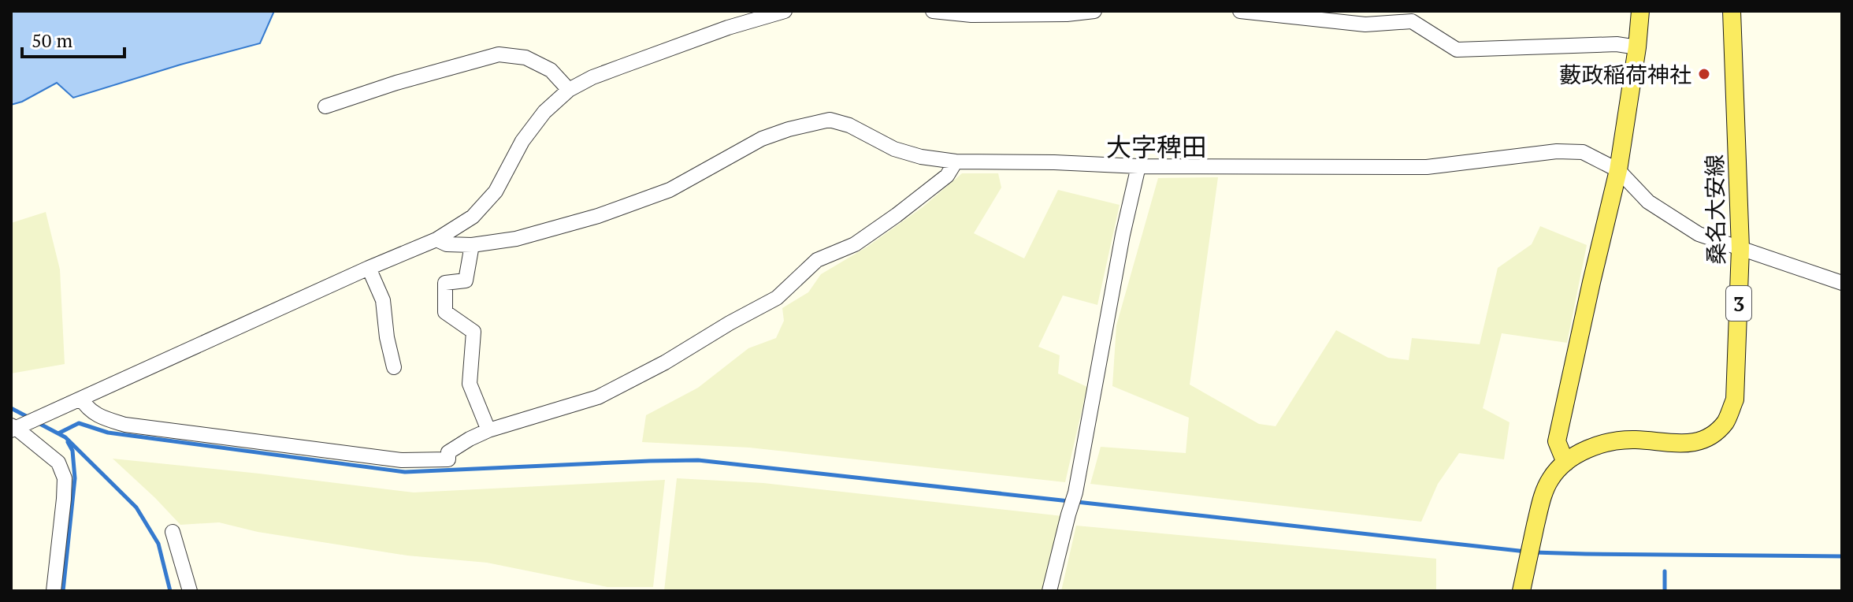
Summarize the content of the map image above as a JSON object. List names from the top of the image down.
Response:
{
  "streets": {
    "main road": ["桑名大安線", "3"]
  },
  "districts": ["大字稗田"],
  "places": ["藪政稲荷神社"],
  "scale_bar": "50 m"
}
